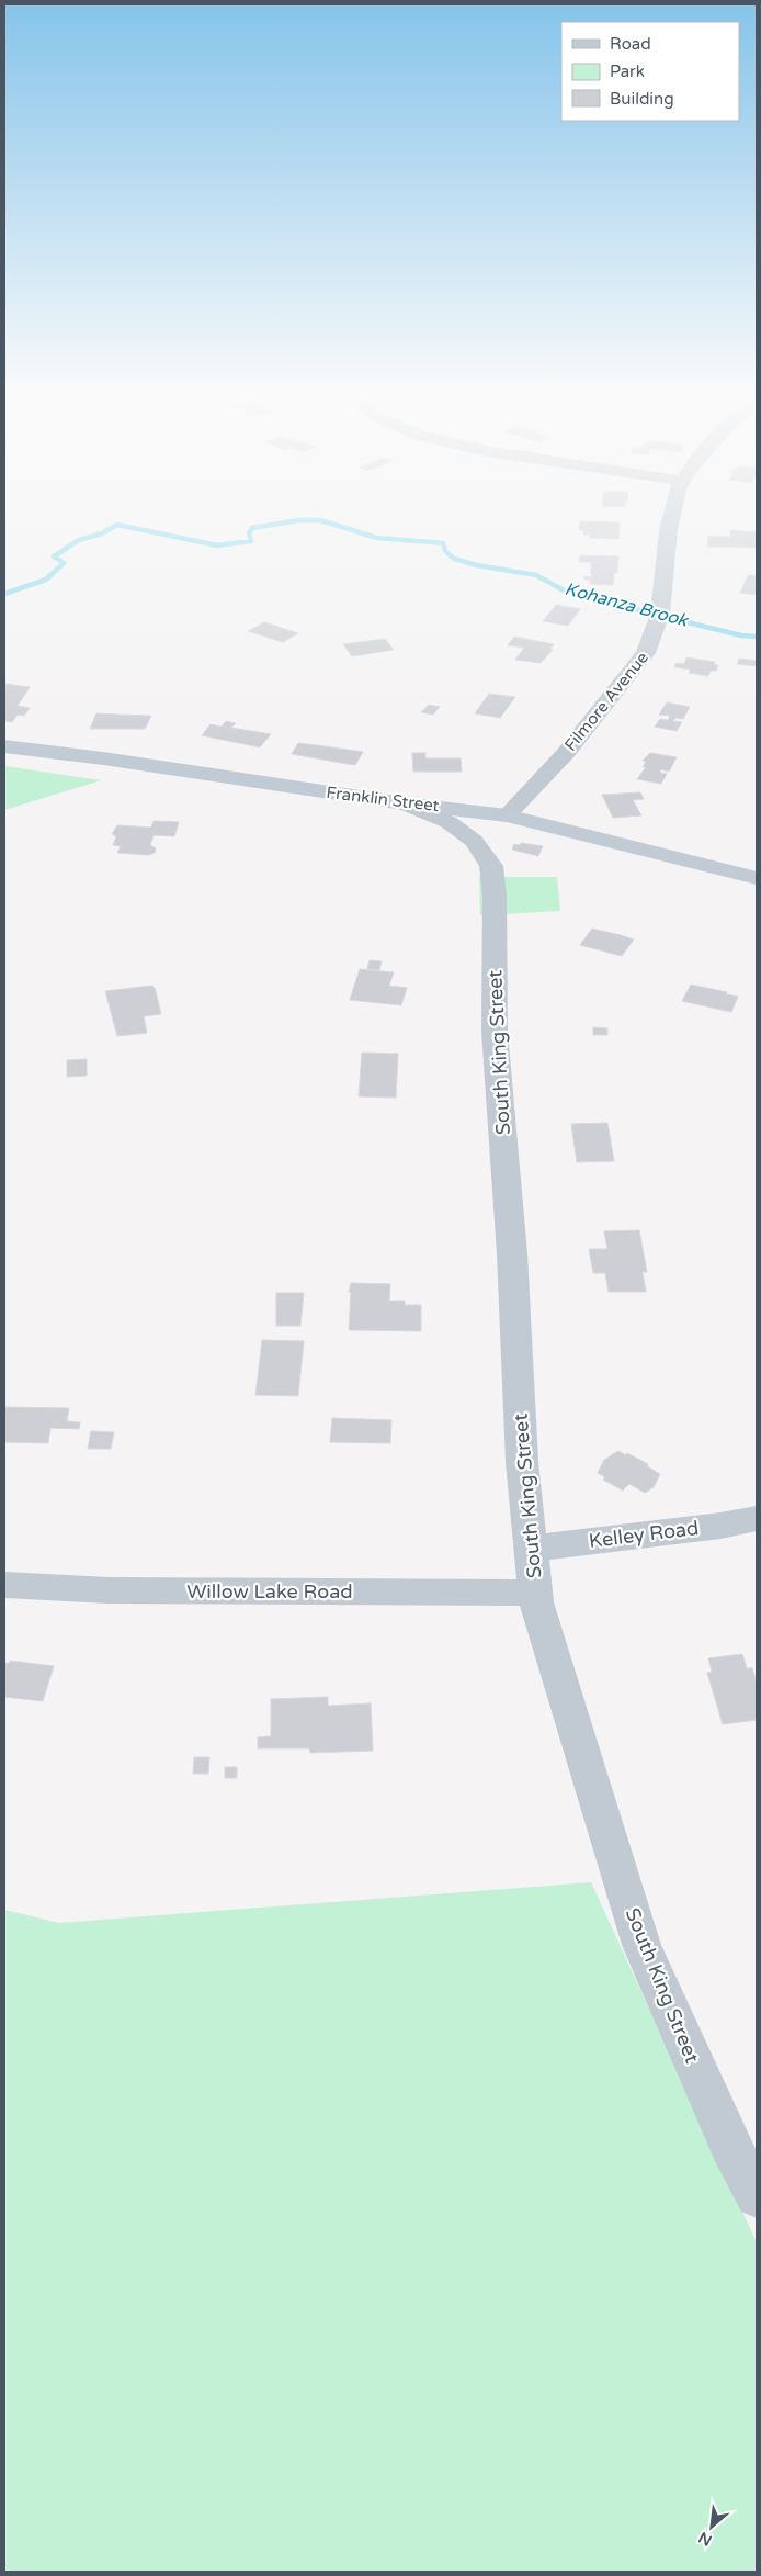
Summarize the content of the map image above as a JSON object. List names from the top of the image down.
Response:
{
  "streets": {
    "main road": ["Franklin Street"],
    "street": [
      "Filmore Avenue",
      "South King Street",
      "Kelley Road",
      "Willow Lake Road"
    ]
  },
  "crossings": [
    ["Filmore Avenue", "Franklin Street"],
    ["Franklin Street", "South King Street"],
    ["South King Street", "Kelley Road"],
    ["South King Street", "Willow Lake Road"]
  ],
  "water": ["Kohanza Brook"],
  "legend": ["Road", "Park", "Building"],
  "north": "bottom left"
}
